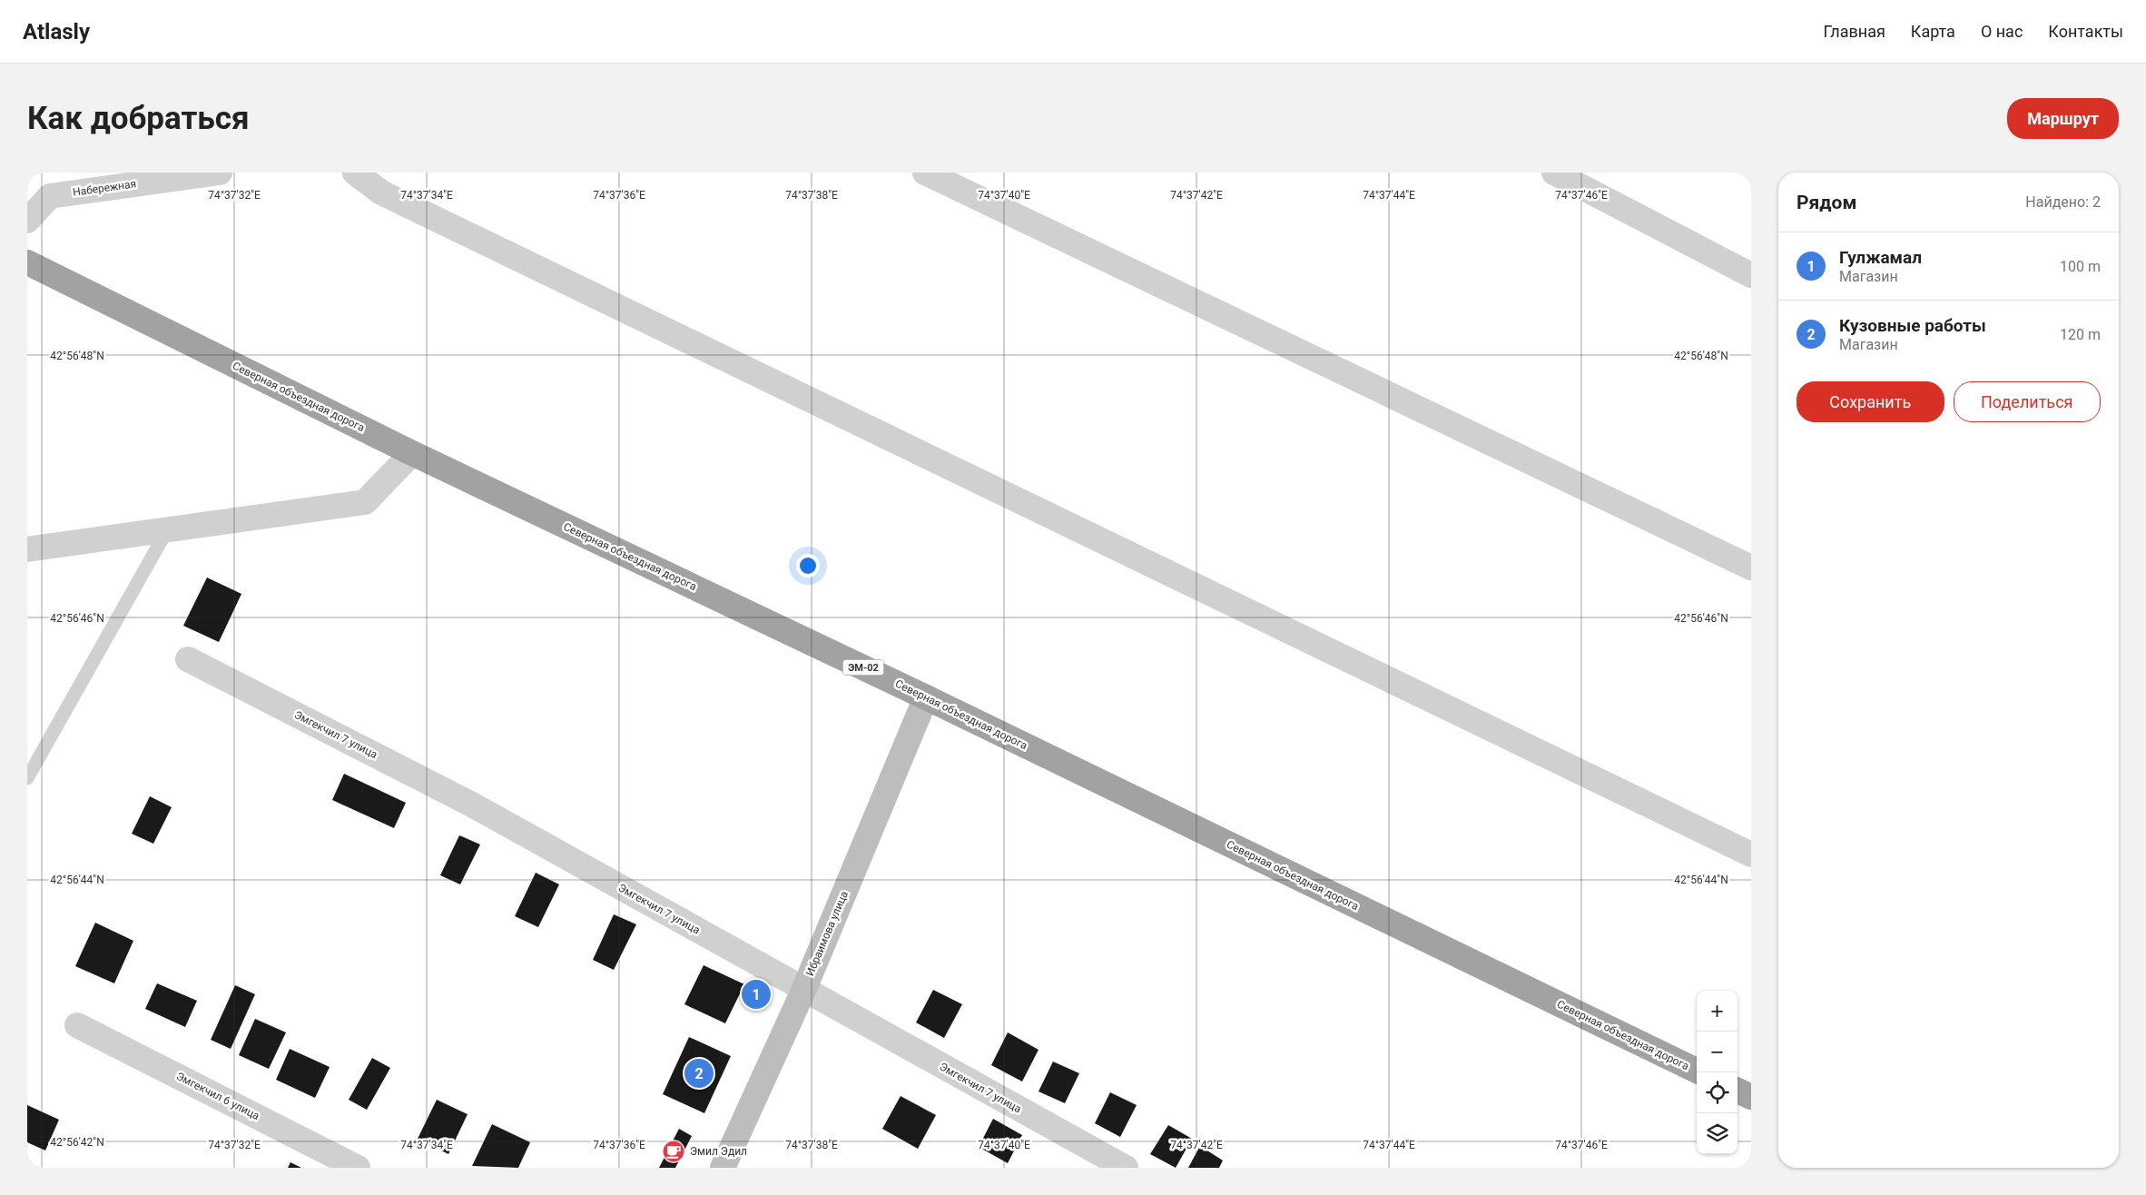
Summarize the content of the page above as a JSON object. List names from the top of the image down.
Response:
{
  "streets": {
    "highway": ["Северная объездная дорога", "ЭМ-02"],
    "main road": ["Ибраимова улица"],
    "street": ["Набережная", "Эмгекчил 7 улица", "Эмгекчил 6 улица"]
  },
  "crossings": [
    ["Северная объездная дорога", "Ибраимова улица"],
    ["Эмгекчил 7 улица", "Ибраимова улица"]
  ],
  "places": {
    "cafe": ["Эмил Эдил"]
  },
  "page": {
    "header": "Atlasly",
    "nav": [
      "Главная",
      "Карта",
      "О нас",
      "Контакты"
    ],
    "buttons": [
      "Маршрут",
      ["Сохранить", "Поделиться"]
    ],
    "title": "Как добраться",
    "heading": ["Рядом", "Найдено: 2"],
    "list": [
      {
        "mark": "1",
        "name": "Гулжамал",
        "note": "Магазин",
        "value": "100 m"
      },
      {
        "mark": "2",
        "name": "Кузовные работы",
        "note": "Магазин",
        "value": "120 m"
      }
    ],
    "pins": ["1", "2"],
    "map_buttons": ["+", "−"]
  },
  "coordinates": [
    "74°37'32\"E",
    "74°37'34\"E",
    "74°37'36\"E",
    "74°37'38\"E",
    "74°37'40\"E",
    "74°37'42\"E",
    "74°37'44\"E",
    "74°37'46\"E",
    "42°56'48\"N",
    "42°56'46\"N",
    "42°56'44\"N",
    "42°56'42\"N"
  ]
}
